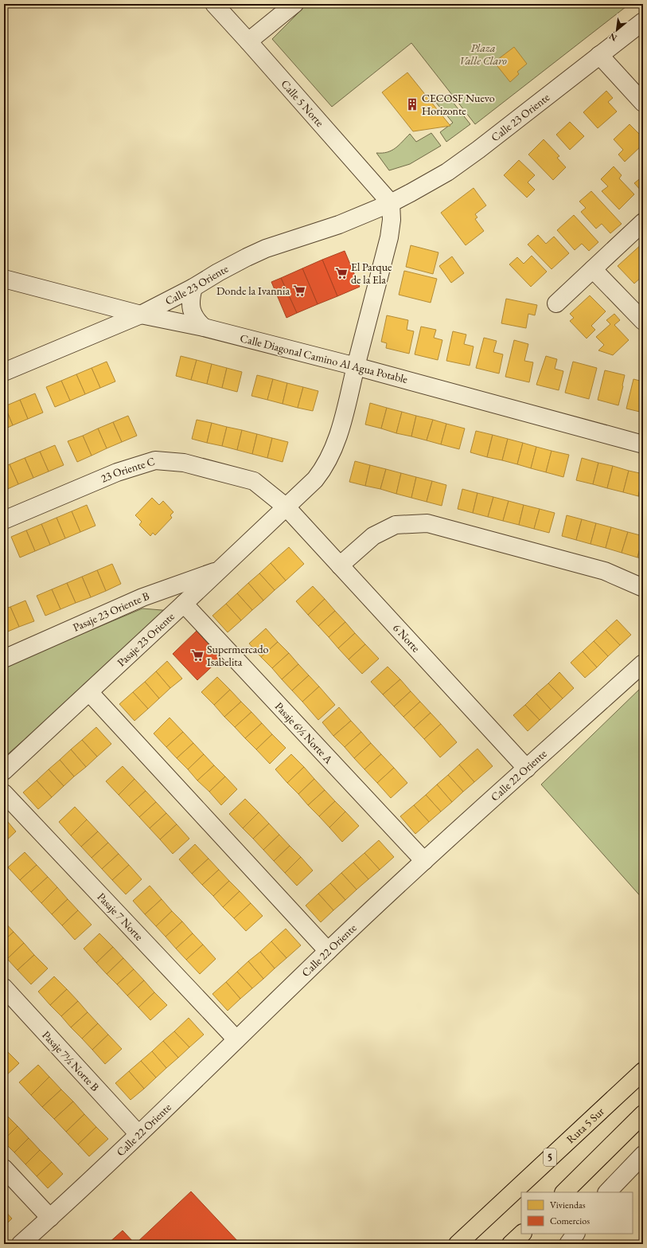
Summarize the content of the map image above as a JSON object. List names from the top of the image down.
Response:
{
  "streets": {
    "highway": ["Ruta 5 Sur", "5"],
    "street": [
      "Calle 5 Norte",
      "Calle 23 Oriente",
      "Calle Diagonal Camino Al Agua Potable",
      "23 Oriente C",
      "Pasaje 23 Oriente B",
      "6 Norte",
      "Pasaje 23 Oriente",
      "Pasaje 6½ Norte A",
      "Calle 22 Oriente",
      "Pasaje 7 Norte",
      "Pasaje 7½ Norte B"
    ]
  },
  "crossings": [
    ["Calle 5 Norte", "Calle 23 Oriente"],
    ["Calle 23 Oriente", "Calle Diagonal Camino Al Agua Potable"],
    ["23 Oriente C", "6 Norte"],
    ["23 Oriente C", "Pasaje 23 Oriente"],
    ["Pasaje 23 Oriente B", "Pasaje 23 Oriente"],
    ["6 Norte", "Pasaje 23 Oriente"],
    ["6 Norte", "Calle 22 Oriente"],
    ["Pasaje 23 Oriente", "Pasaje 6½ Norte A"],
    ["Pasaje 6½ Norte A", "Calle 22 Oriente"],
    ["Calle 22 Oriente", "Pasaje 7 Norte"],
    ["Calle 22 Oriente", "Pasaje 7½ Norte B"]
  ],
  "parks": ["Plaza Valle Claro"],
  "places": {
    "building": ["CECOSF Nuevo Horizonte"],
    "supermarket": ["El Parque de la Ela", "Donde la Ivannia", "Supermercado Isabelita"]
  },
  "legend": ["Viviendas", "Comercios"],
  "north": "bottom left"
}
